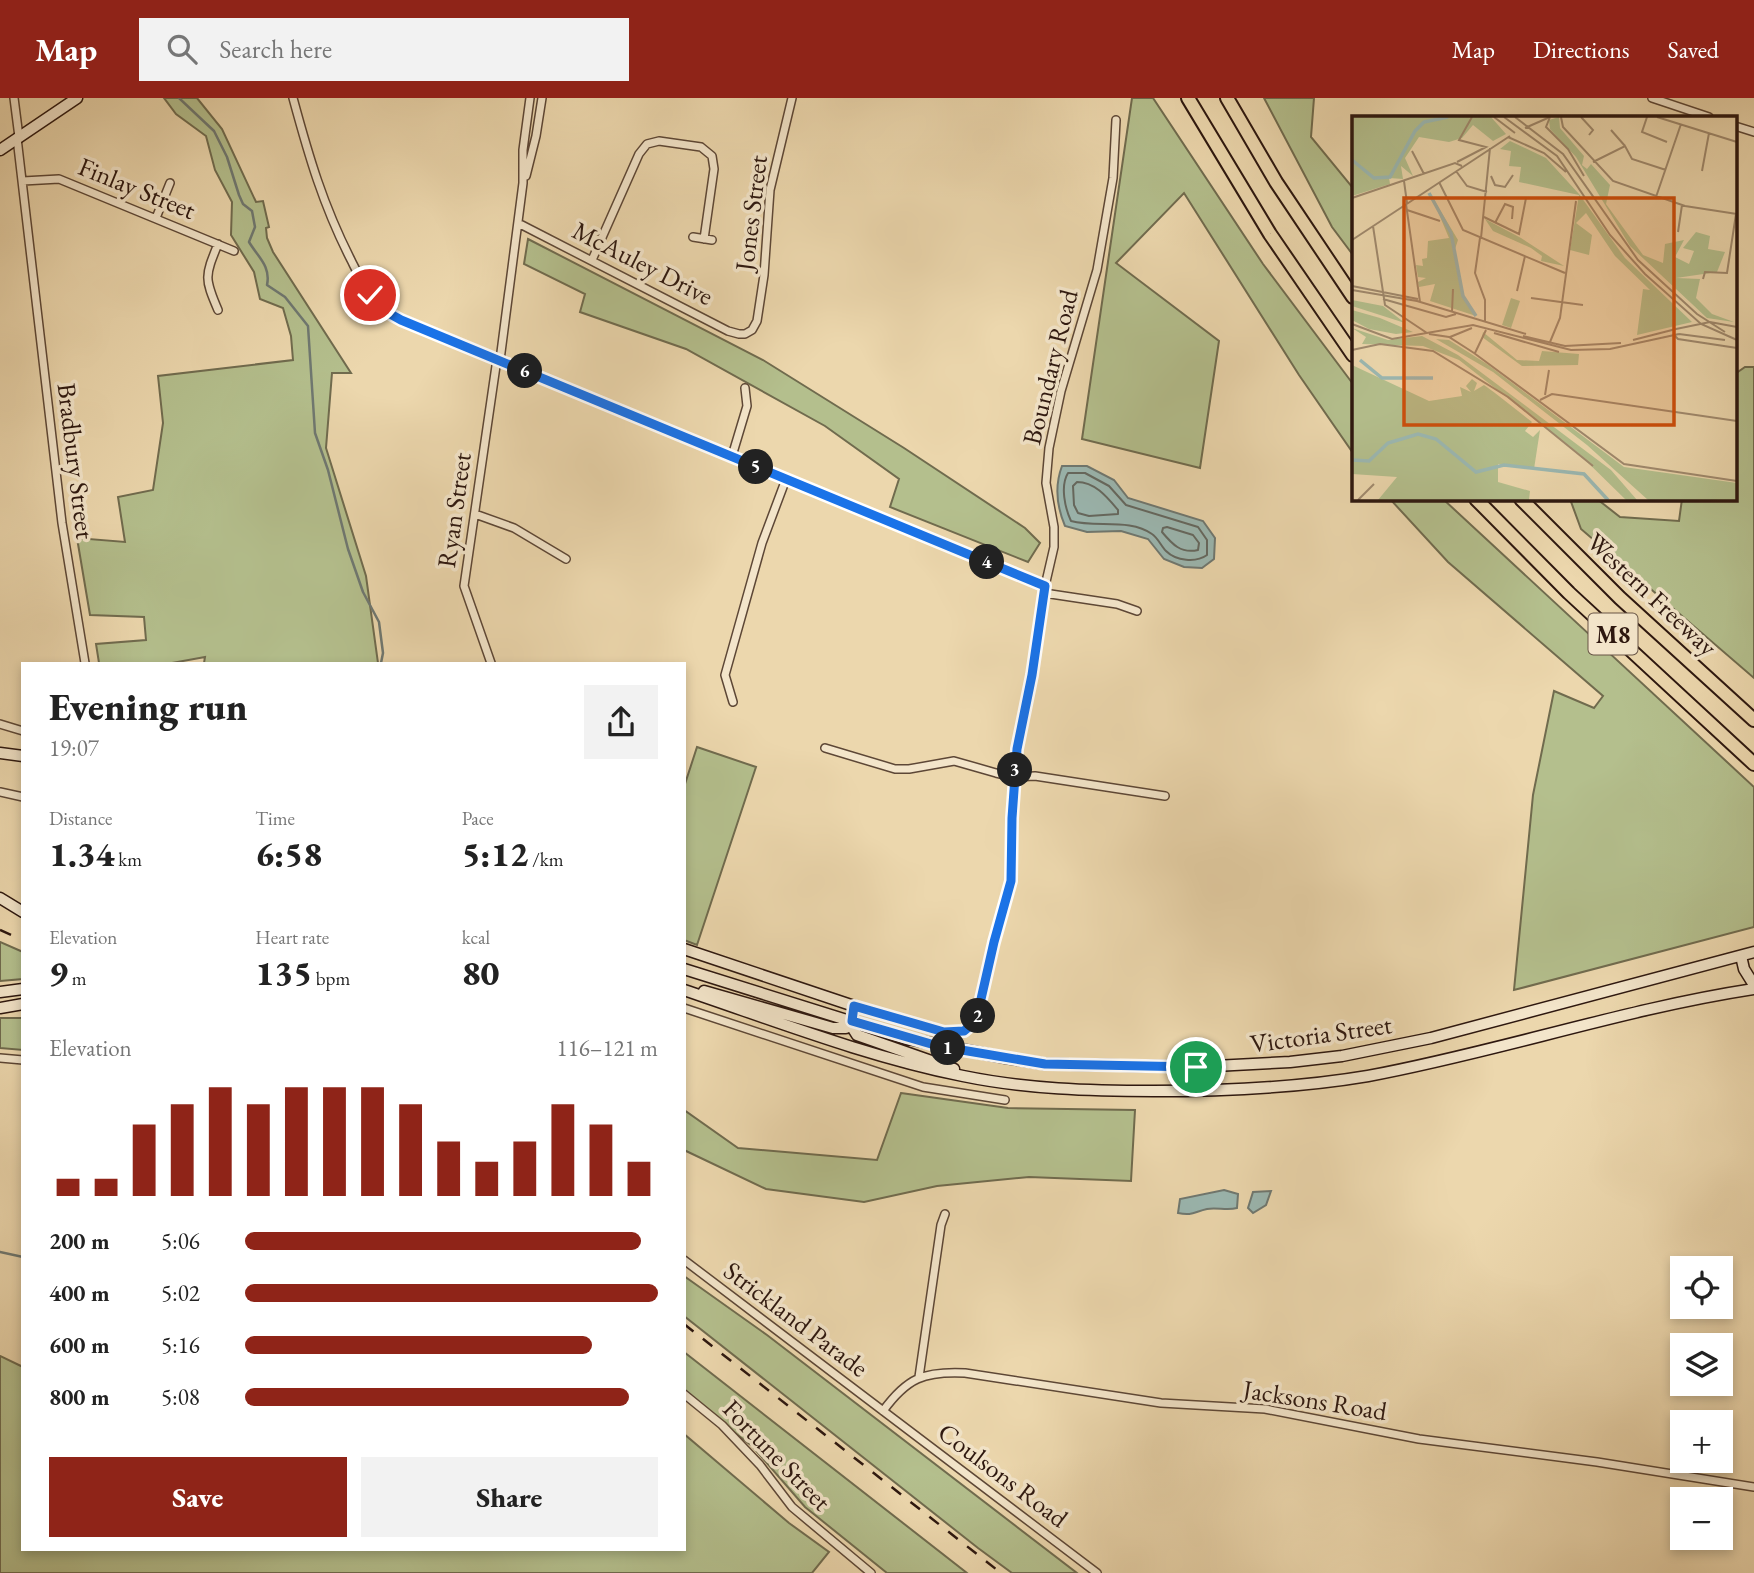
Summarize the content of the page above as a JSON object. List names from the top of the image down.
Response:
{
  "streets": {
    "highway": ["Western Freeway", "M8"],
    "main road": ["Victoria Street"],
    "street": [
      "Finlay Street",
      "Jones Street",
      "McAuley Drive",
      "Boundary Road",
      "Bradbury Street",
      "Ryan Street",
      "Strickland Parade",
      "Jacksons Road",
      "Fortune Street",
      "Coulsons Road"
    ]
  },
  "crossings": [
    ["Finlay Street", "Bradbury Street"],
    ["Jones Street", "McAuley Drive"],
    ["McAuley Drive", "Ryan Street"],
    ["Strickland Parade", "Coulsons Road"]
  ],
  "page": {
    "header": "Map",
    "search": "Search here",
    "nav": ["Map", "Directions", "Saved"],
    "pins": [
      "6",
      "5",
      "4",
      "3",
      "2",
      "1"
    ],
    "heading": ["Evening run", "19:07"],
    "stats": [
      ["Distance", "1.34 km"],
      ["Time", "6:58"],
      ["Pace", "5:12 /km"],
      ["Elevation", "9 m"],
      ["Heart rate", "135 bpm"],
      ["kcal", "80"]
    ],
    "chart": ["Elevation", "116–121 m"],
    "list": [
      {
        "name": "200 m",
        "note": "5:06"
      },
      {
        "name": "400 m",
        "note": "5:02"
      },
      {
        "name": "600 m",
        "note": "5:16"
      },
      {
        "name": "800 m",
        "note": "5:08"
      }
    ],
    "map_buttons": ["+", "−"],
    "buttons": ["Save", "Share"]
  }
}
